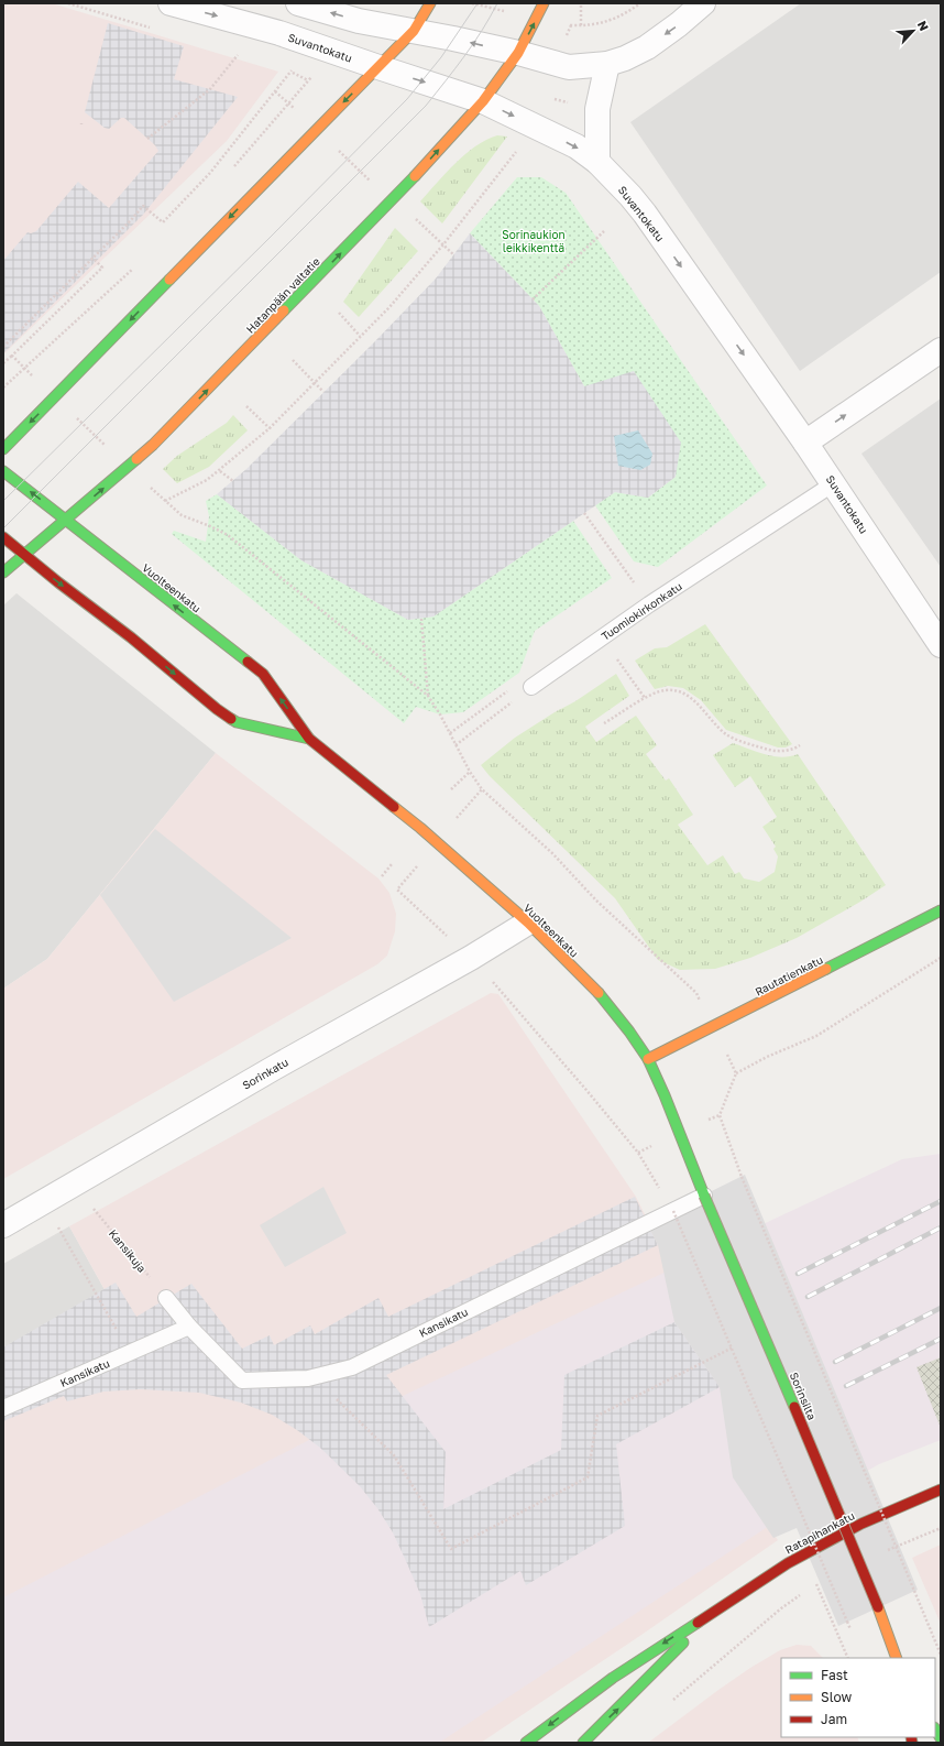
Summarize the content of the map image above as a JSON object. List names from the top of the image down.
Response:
{
  "streets": {
    "main road": [
      "Hatanpään valtatie",
      "Vuolteenkatu",
      "Rautatienkatu",
      "Sorinsilta",
      "Ratapihankatu"
    ],
    "street": ["Suvantokatu", "Sorinkatu"],
    "lane": ["Tuomiokirkonkatu", "Kansikatu"],
    "path": ["Kansikuja"]
  },
  "crossings": [
    ["Suvantokatu", "Hatanpään valtatie"],
    ["Suvantokatu", "Tuomiokirkonkatu"],
    ["Hatanpään valtatie", "Vuolteenkatu"],
    ["Vuolteenkatu", "Rautatienkatu"],
    ["Vuolteenkatu", "Sorinkatu"],
    ["Vuolteenkatu", "Kansikatu"],
    ["Vuolteenkatu", "Sorinsilta"],
    ["Kansikuja", "Kansikatu"],
    ["Kansikatu", "Sorinsilta"]
  ],
  "one_way": ["Suvantokatu", "Hatanpään valtatie"],
  "parks": ["Sorinaukion leikkikenttä"],
  "legend": ["Fast", "Slow", "Jam"],
  "north": "top right"
}
